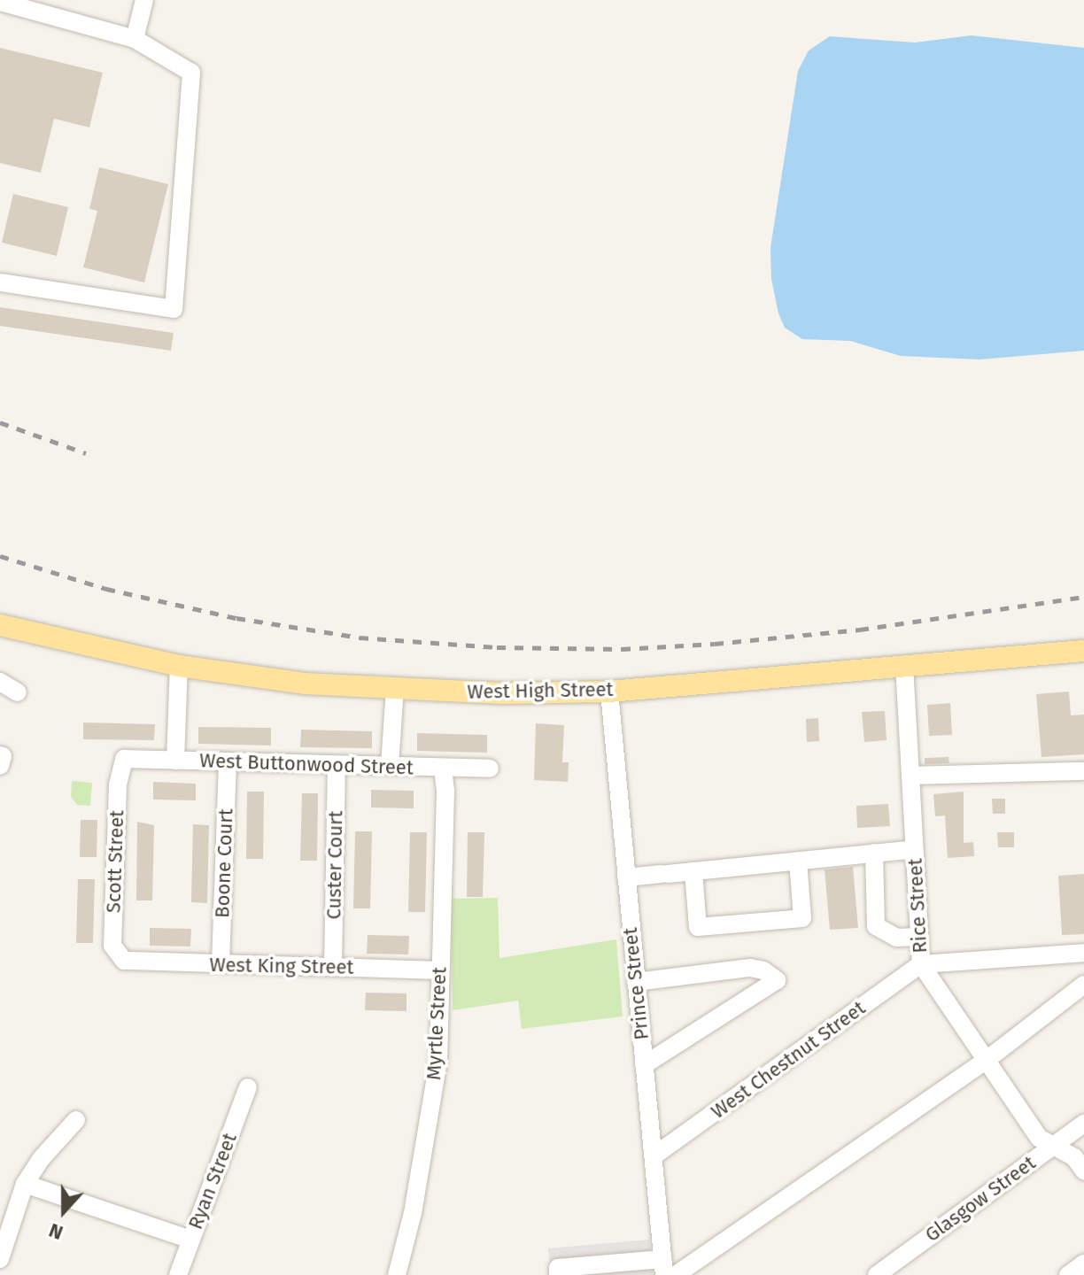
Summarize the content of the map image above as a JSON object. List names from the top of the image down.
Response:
{
  "streets": {
    "main road": ["West High Street"],
    "street": [
      "West Buttonwood Street",
      "Scott Street",
      "Boone Court",
      "Custer Court",
      "Rice Street",
      "West King Street",
      "Prince Street",
      "Myrtle Street",
      "West Chestnut Street",
      "Ryan Street",
      "Glasgow Street"
    ]
  },
  "crossings": [
    ["West High Street", "Rice Street"],
    ["West High Street", "Prince Street"],
    ["West Buttonwood Street", "Scott Street"],
    ["West Buttonwood Street", "Boone Court"],
    ["West Buttonwood Street", "Custer Court"],
    ["West Buttonwood Street", "Myrtle Street"],
    ["Scott Street", "West King Street"],
    ["Boone Court", "West King Street"],
    ["Custer Court", "West King Street"],
    ["Rice Street", "West Chestnut Street"],
    ["Rice Street", "Glasgow Street"],
    ["West King Street", "Myrtle Street"],
    ["Prince Street", "West Chestnut Street"]
  ],
  "north": "bottom"
}
